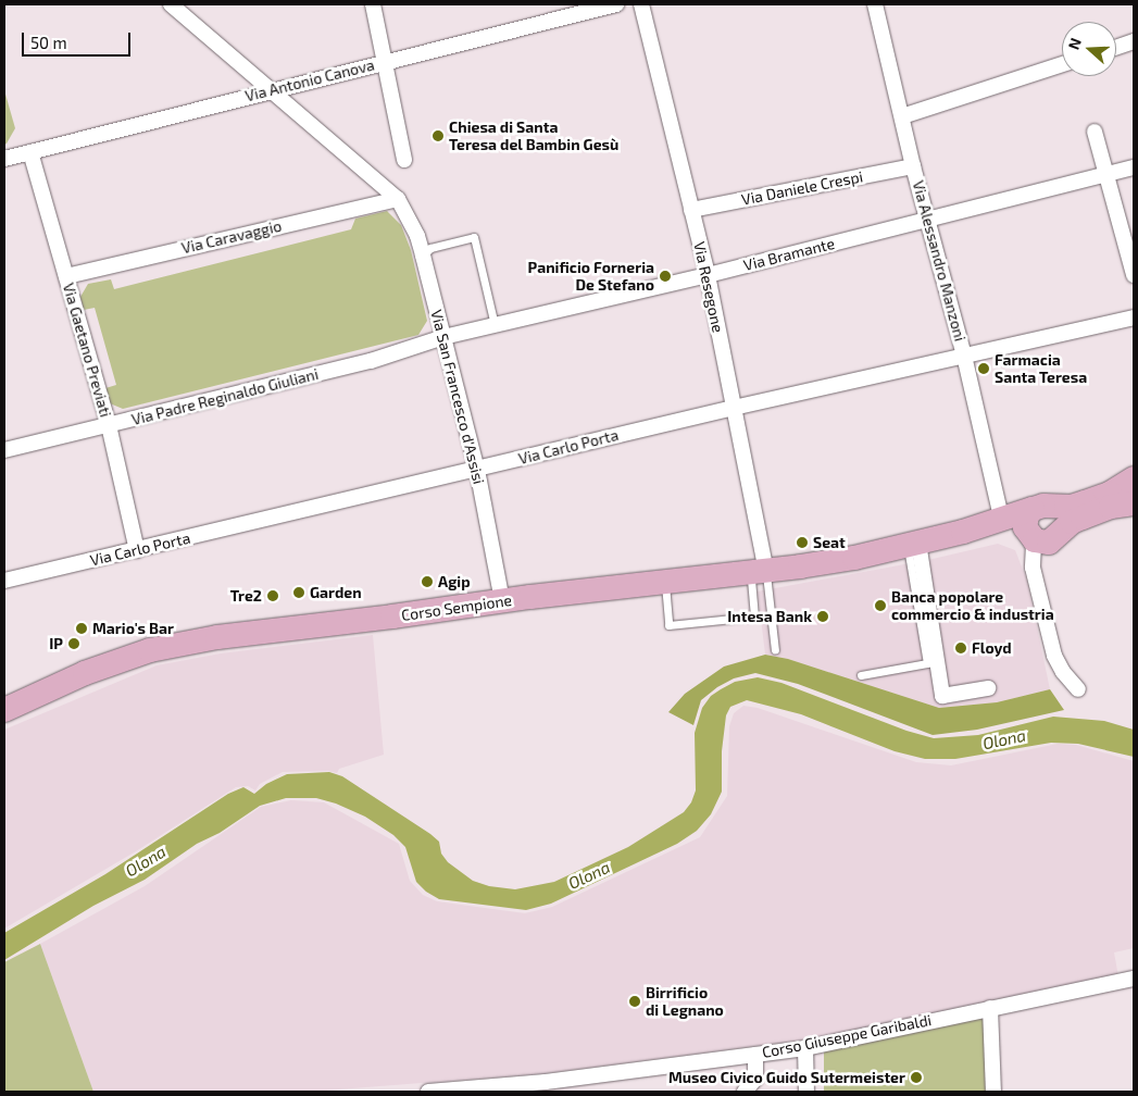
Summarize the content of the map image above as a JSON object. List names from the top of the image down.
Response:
{
  "streets": {
    "main road": ["Corso Sempione"],
    "street": [
      "Via Antonio Canova",
      "Via Daniele Crespi",
      "Via Caravaggio",
      "Via Bramante",
      "Via Alessandro Manzoni",
      "Via Resegone",
      "Via Gaetano Previati",
      "Via Padre Reginaldo Giuliani",
      "Via San Francesco d'Assisi",
      "Via Carlo Porta",
      "Corso Giuseppe Garibaldi"
    ]
  },
  "crossings": [
    ["Via Antonio Canova", "Via Gaetano Previati"],
    ["Via Daniele Crespi", "Via Alessandro Manzoni"],
    ["Via Daniele Crespi", "Via Resegone"],
    ["Via Caravaggio", "Via Gaetano Previati"],
    ["Via Caravaggio", "Via San Francesco d'Assisi"],
    ["Via Bramante", "Via Alessandro Manzoni"],
    ["Via Bramante", "Via Resegone"],
    ["Via Bramante", "Via Padre Reginaldo Giuliani"],
    ["Via Bramante", "Via San Francesco d'Assisi"],
    ["Via Alessandro Manzoni", "Via Carlo Porta"],
    ["Via Alessandro Manzoni", "Corso Sempione"],
    ["Via Resegone", "Via Carlo Porta"],
    ["Via Resegone", "Corso Sempione"],
    ["Via Gaetano Previati", "Via Padre Reginaldo Giuliani"],
    ["Via Gaetano Previati", "Via Carlo Porta"],
    ["Via Padre Reginaldo Giuliani", "Via San Francesco d'Assisi"],
    ["Via San Francesco d'Assisi", "Via Carlo Porta"],
    ["Via San Francesco d'Assisi", "Corso Sempione"]
  ],
  "water": ["Olona"],
  "places": [
    "Chiesa di Santa Teresa del Bambin Gesù",
    "Panificio Forneria De Stefano",
    "Farmacia Santa Teresa",
    "Seat",
    "Agip",
    "Garden",
    "Tre2",
    "Banca popolare commercio & industria",
    "Intesa Bank",
    "Mario's Bar",
    "IP",
    "Floyd",
    "Birrificio di Legnano",
    "Museo Civico Guido Sutermeister"
  ],
  "scale_bar": "50 m",
  "north": "left"
}
